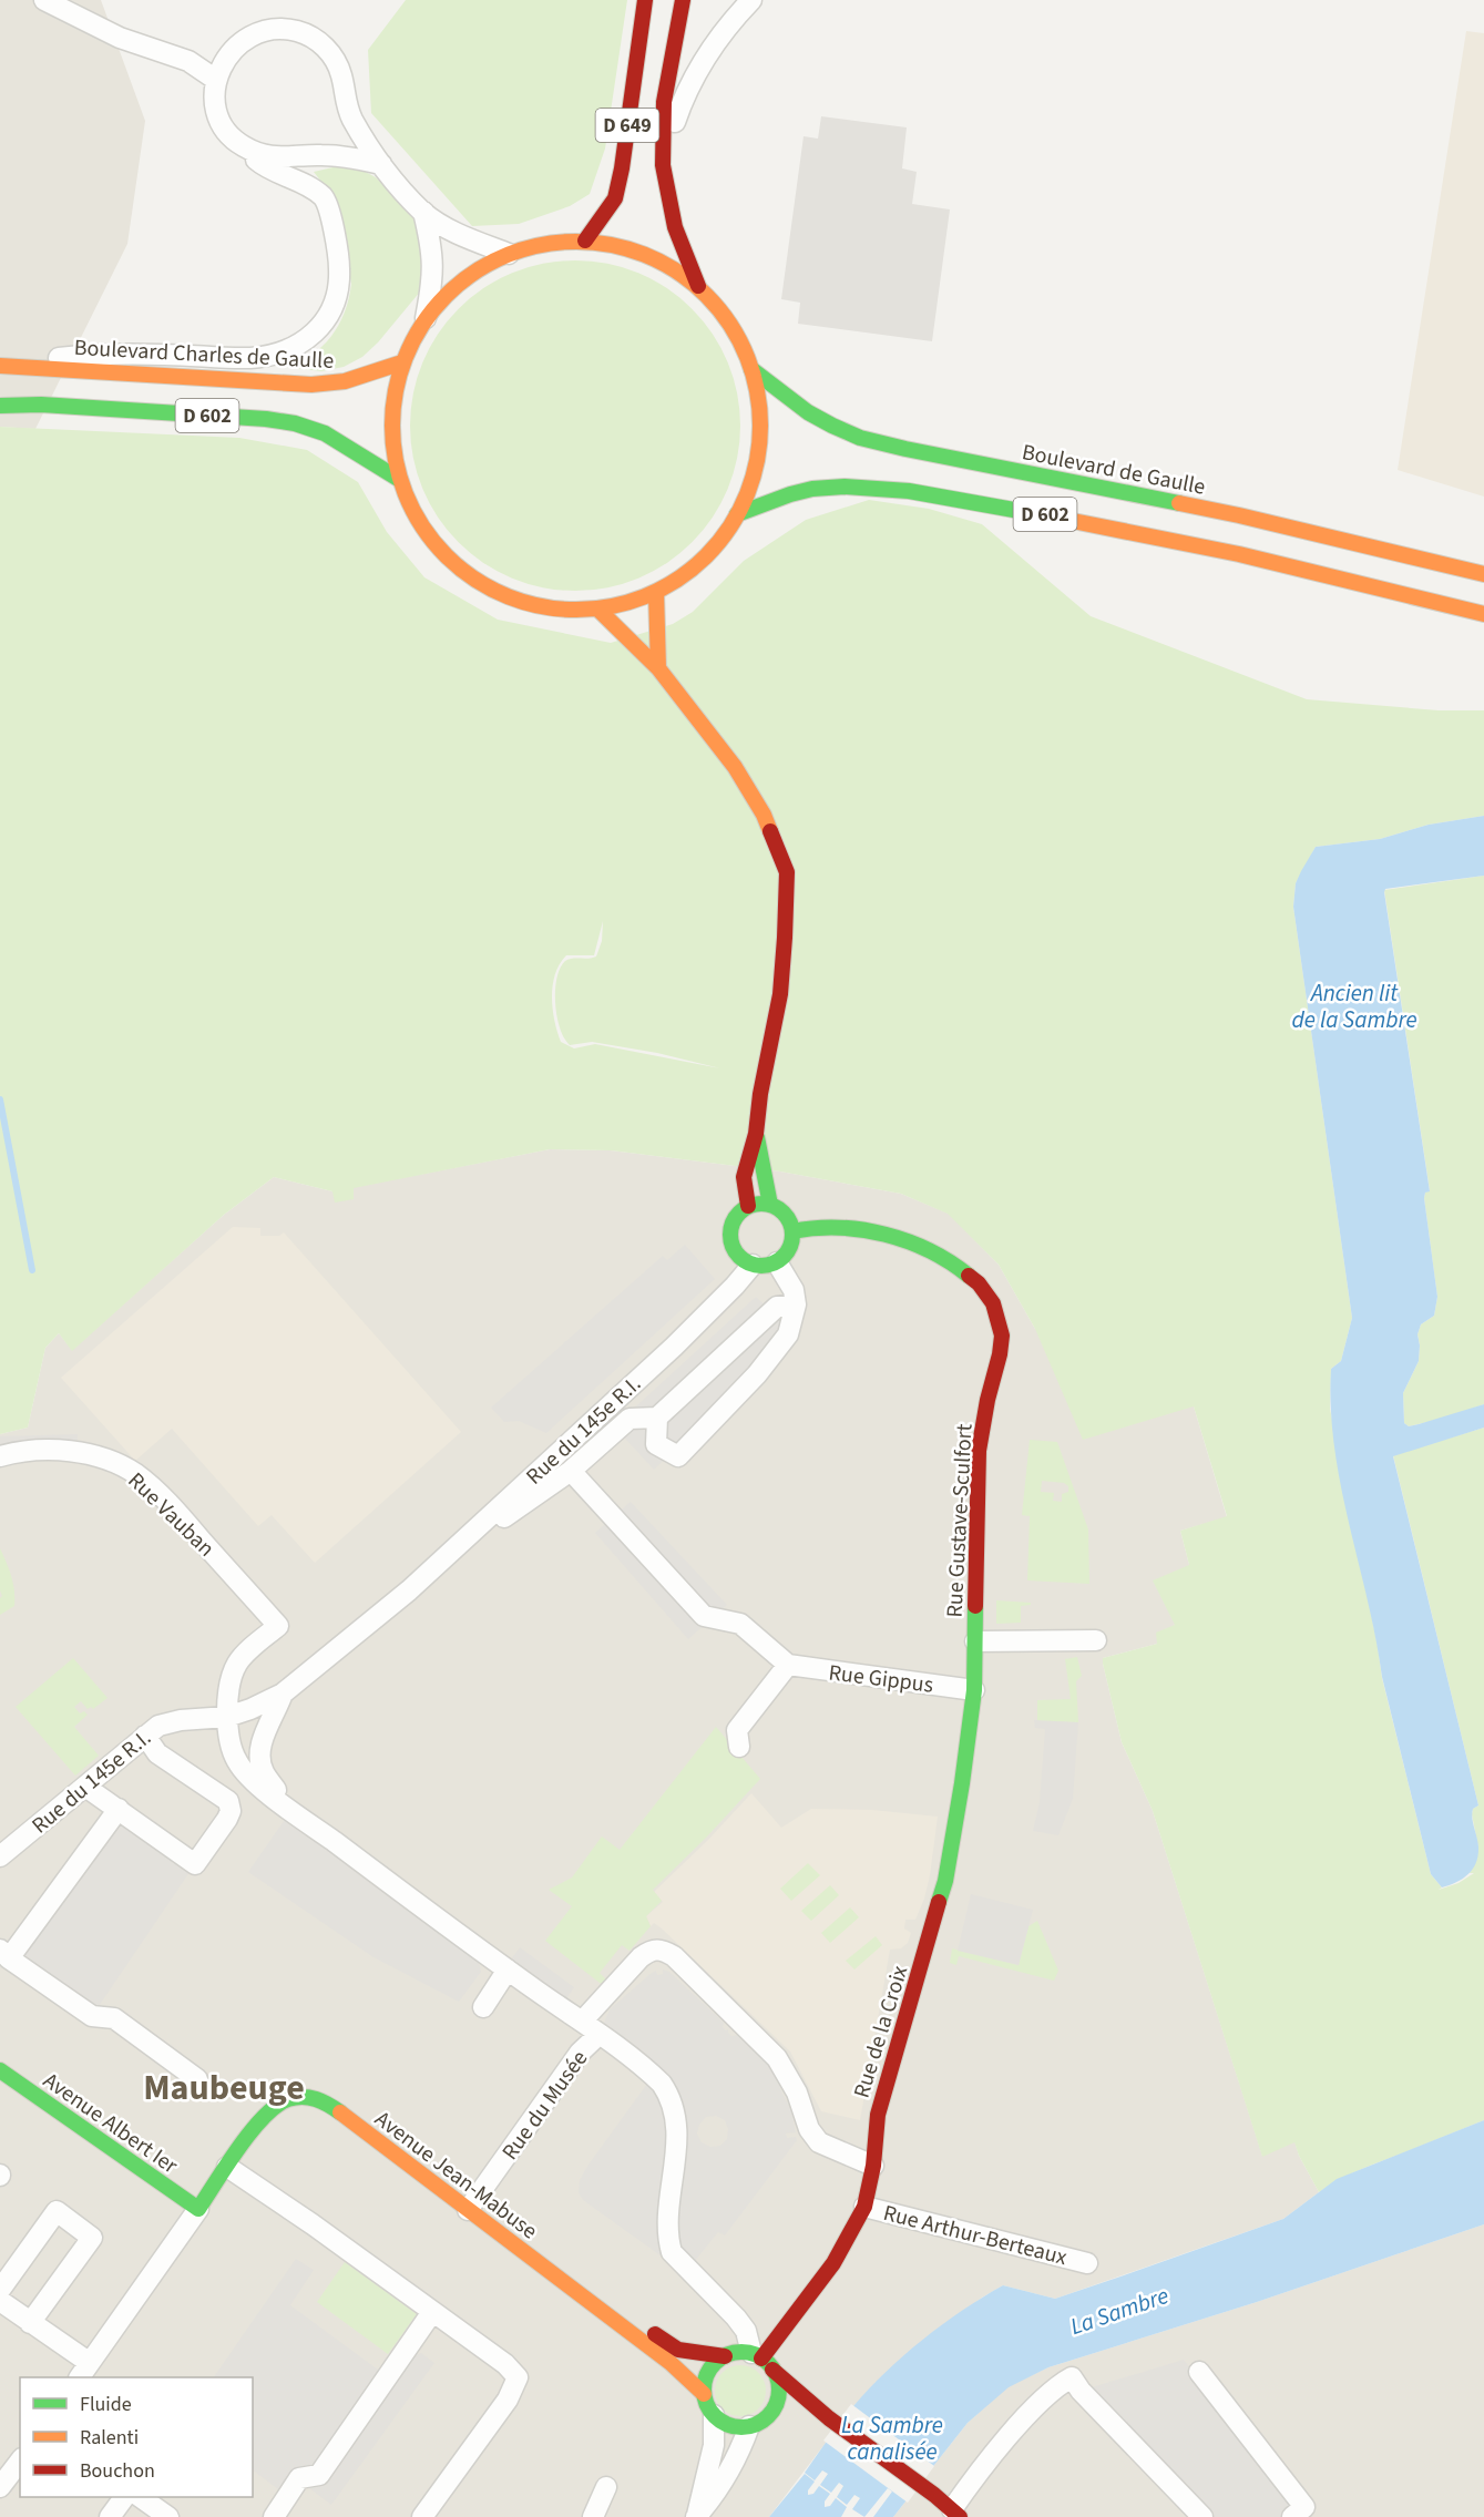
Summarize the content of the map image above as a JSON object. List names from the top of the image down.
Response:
{
  "streets": {
    "main road": [
      "D 649",
      "Boulevard Charles de Gaulle",
      "D 602",
      "Boulevard de Gaulle",
      "Rue Gustave-Sculfort",
      "Rue de la Croix",
      "Avenue Albert Ier",
      "Avenue Jean-Mabuse"
    ],
    "street": [
      "Rue du 145e R.I.",
      "Rue Vauban",
      "Rue Gippus",
      "Rue du Musée",
      "Rue Arthur-Berteaux"
    ]
  },
  "crossings": [
    ["Rue du 145e R.I.", "Rue Vauban"],
    ["Rue du 145e R.I.", "Rue Gustave-Sculfort"],
    ["Rue Gustave-Sculfort", "Rue Gippus"],
    ["Rue Gustave-Sculfort", "Rue de la Croix"],
    ["Rue Gippus", "Rue de la Croix"],
    ["Rue de la Croix", "Avenue Jean-Mabuse"],
    ["Rue de la Croix", "Rue Arthur-Berteaux"],
    ["Rue du Musée", "Avenue Jean-Mabuse"],
    ["Avenue Albert Ier", "Avenue Jean-Mabuse"]
  ],
  "districts": ["Maubeuge"],
  "water": ["Ancien lit de la Sambre", "La Sambre", "La Sambre canalisée"],
  "legend": ["Fluide", "Ralenti", "Bouchon"]
}
